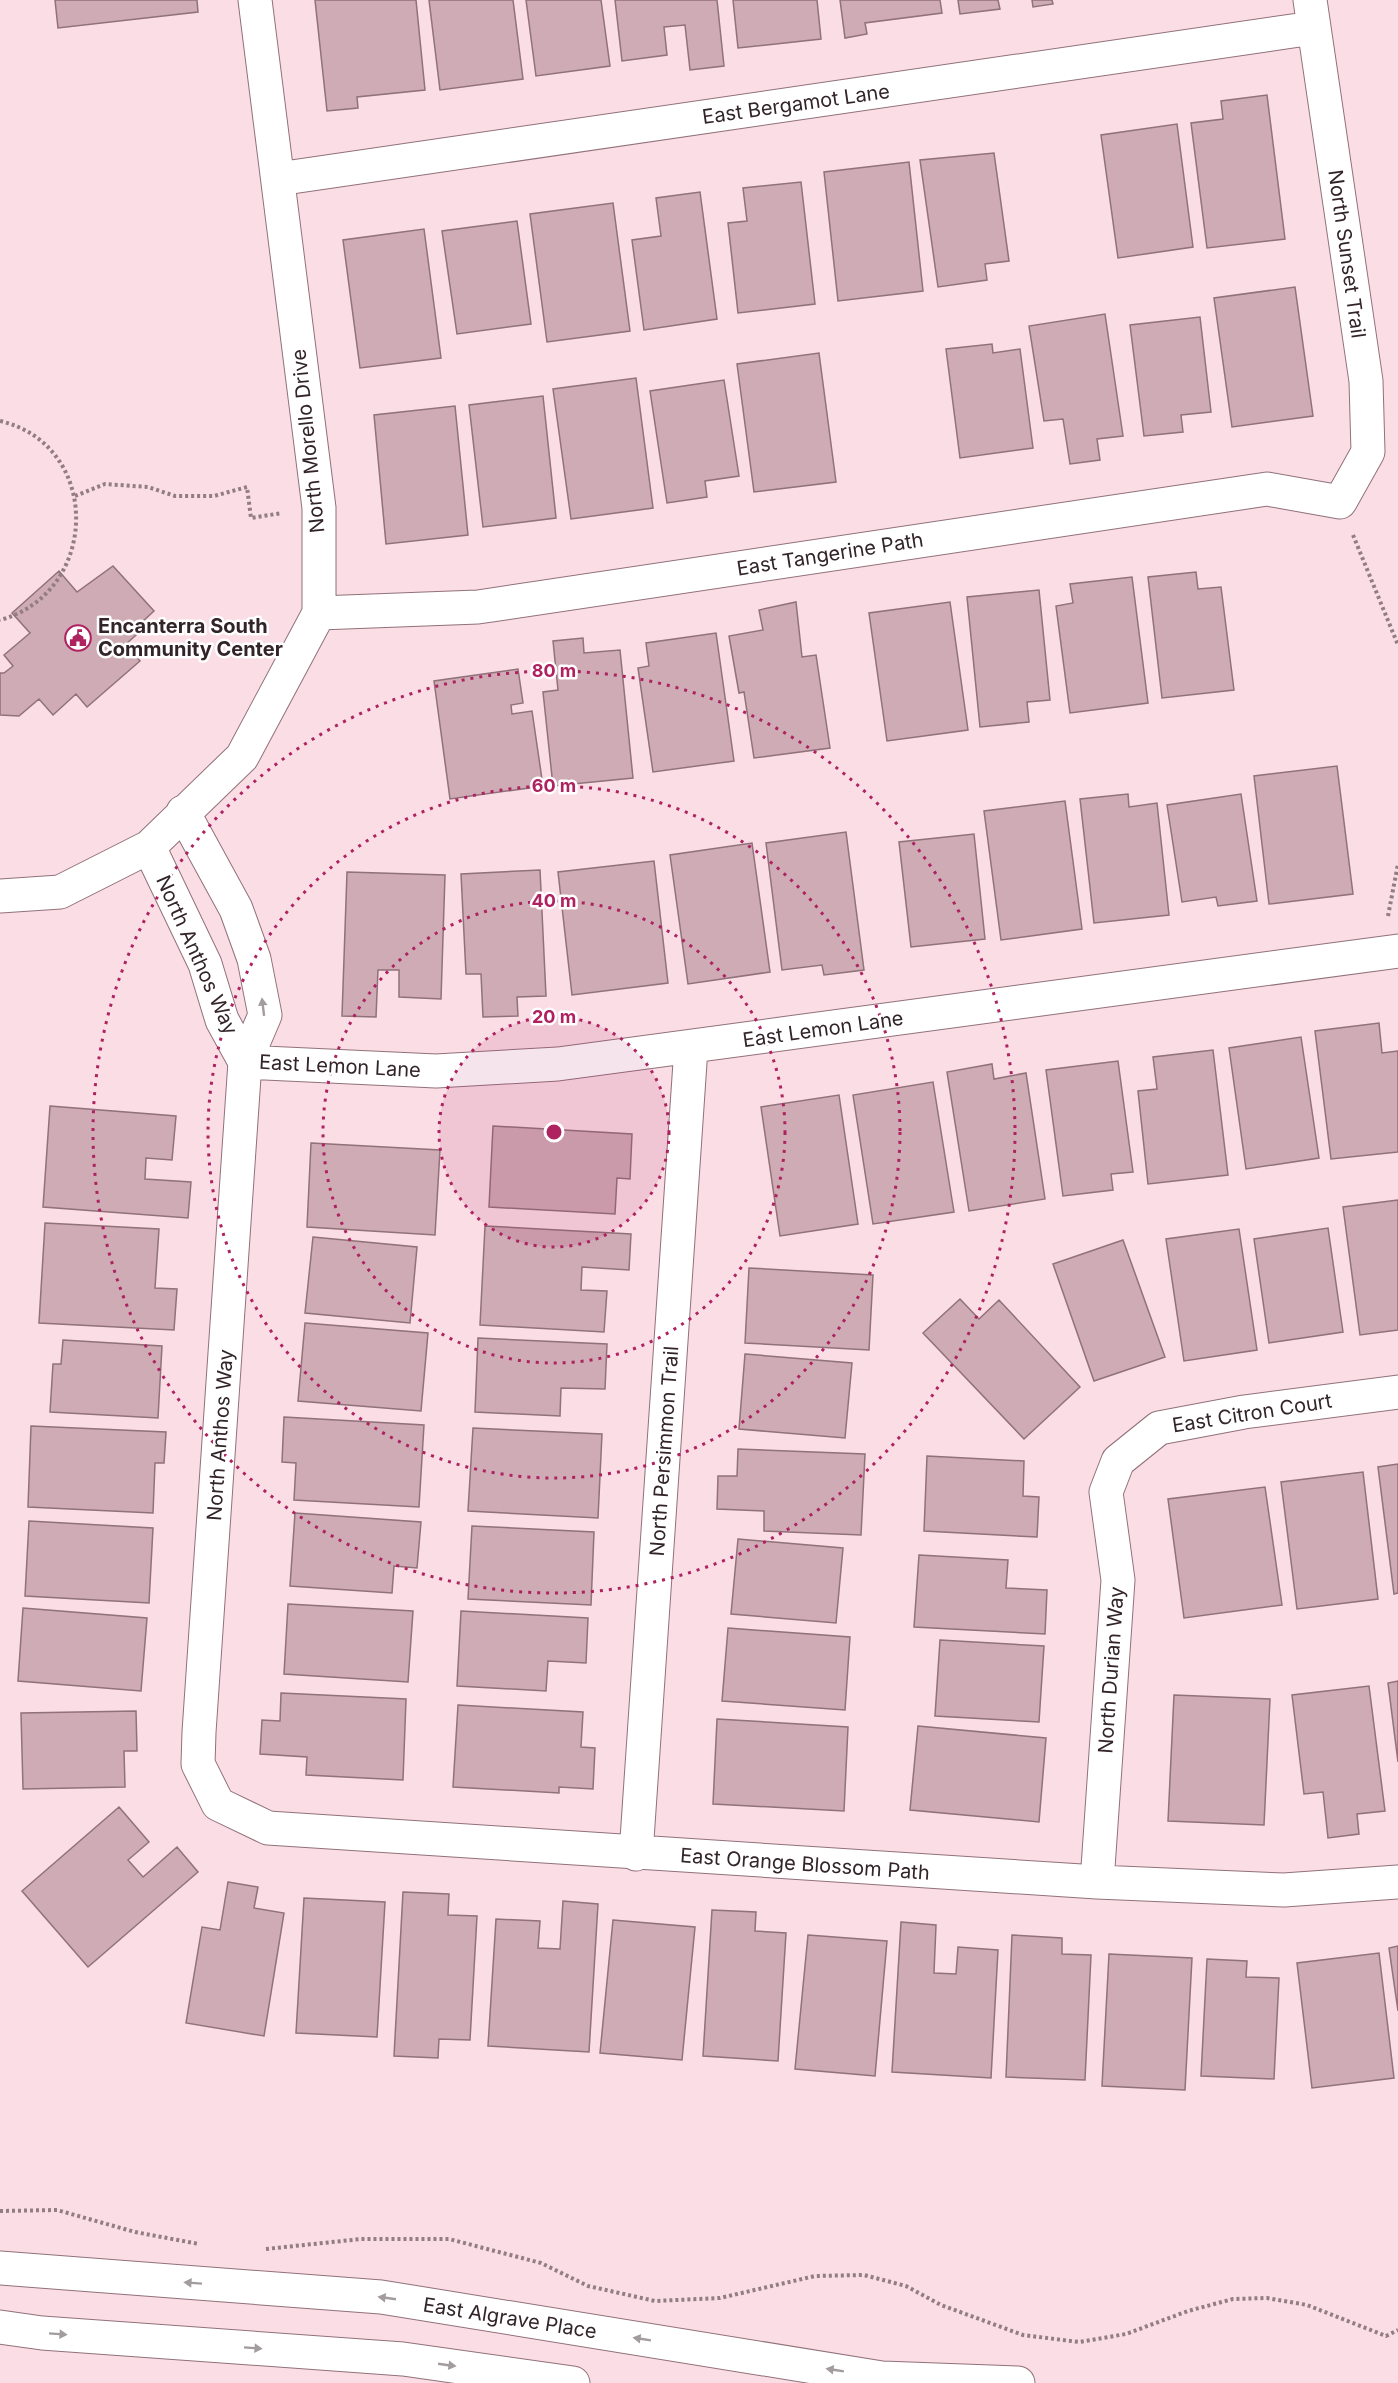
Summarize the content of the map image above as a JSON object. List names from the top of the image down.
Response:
{
  "streets": {
    "street": [
      "East Bergamot Lane",
      "North Sunset Trail",
      "North Morello Drive",
      "East Tangerine Path",
      "North Anthos Way",
      "East Lemon Lane",
      "East Citron Court",
      "North Persimmon Trail",
      "North Durian Way",
      "East Orange Blossom Path",
      "East Algrave Place"
    ]
  },
  "crossings": [
    ["East Bergamot Lane", "North Sunset Trail"],
    ["East Bergamot Lane", "North Morello Drive"],
    ["North Sunset Trail", "East Tangerine Path"],
    ["North Morello Drive", "East Tangerine Path"],
    ["North Morello Drive", "North Anthos Way"],
    ["North Anthos Way", "East Lemon Lane"],
    ["North Anthos Way", "East Orange Blossom Path"],
    ["East Lemon Lane", "North Persimmon Trail"],
    ["East Citron Court", "North Durian Way"],
    ["North Persimmon Trail", "East Orange Blossom Path"],
    ["North Durian Way", "East Orange Blossom Path"]
  ],
  "places": {
    "public building": ["Encanterra South Community Center"]
  },
  "rings": [
    "80 m",
    "60 m",
    "40 m",
    "20 m"
  ]
}
